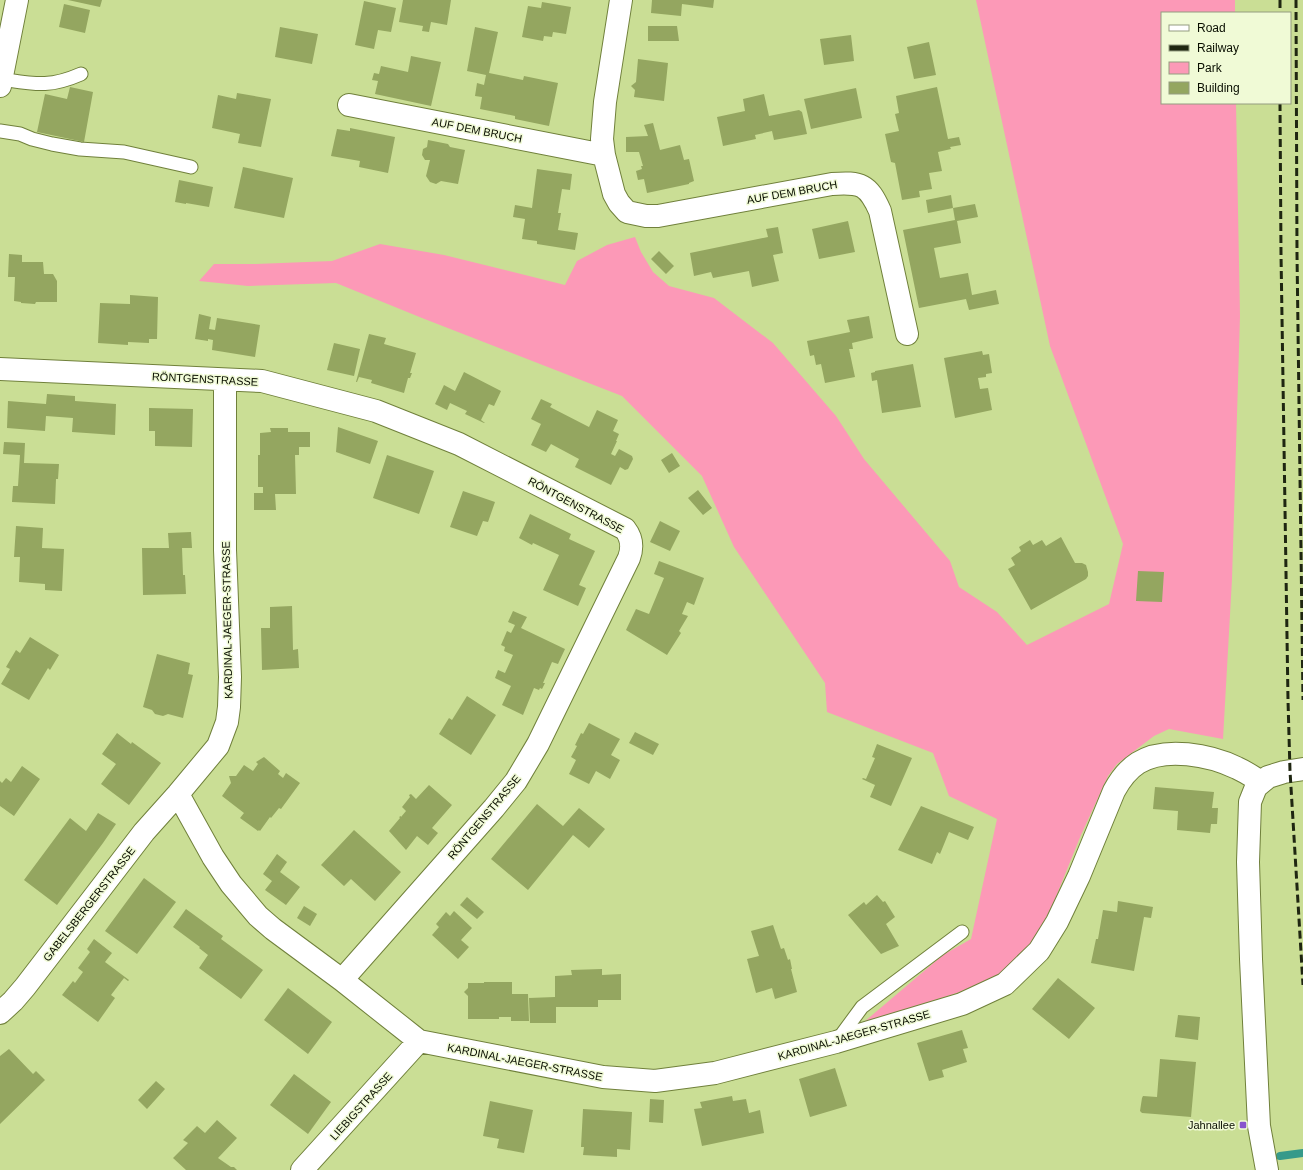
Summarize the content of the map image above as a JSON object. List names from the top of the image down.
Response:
{
  "streets": {
    "street": [
      "AUF DEM BRUCH",
      "RÖNTGENSTRASSE",
      "KARDINAL-JAEGER-STRASSE",
      "GABELSBERGERSTRASSE",
      "LIEBIGSTRASSE"
    ]
  },
  "crossings": [
    ["RÖNTGENSTRASSE", "KARDINAL-JAEGER-STRASSE"],
    ["KARDINAL-JAEGER-STRASSE", "GABELSBERGERSTRASSE"],
    ["KARDINAL-JAEGER-STRASSE", "LIEBIGSTRASSE"]
  ],
  "places": {
    "transit": ["Jahnallee"]
  },
  "legend": [
    "Road",
    "Railway",
    "Park",
    "Building"
  ]
}
